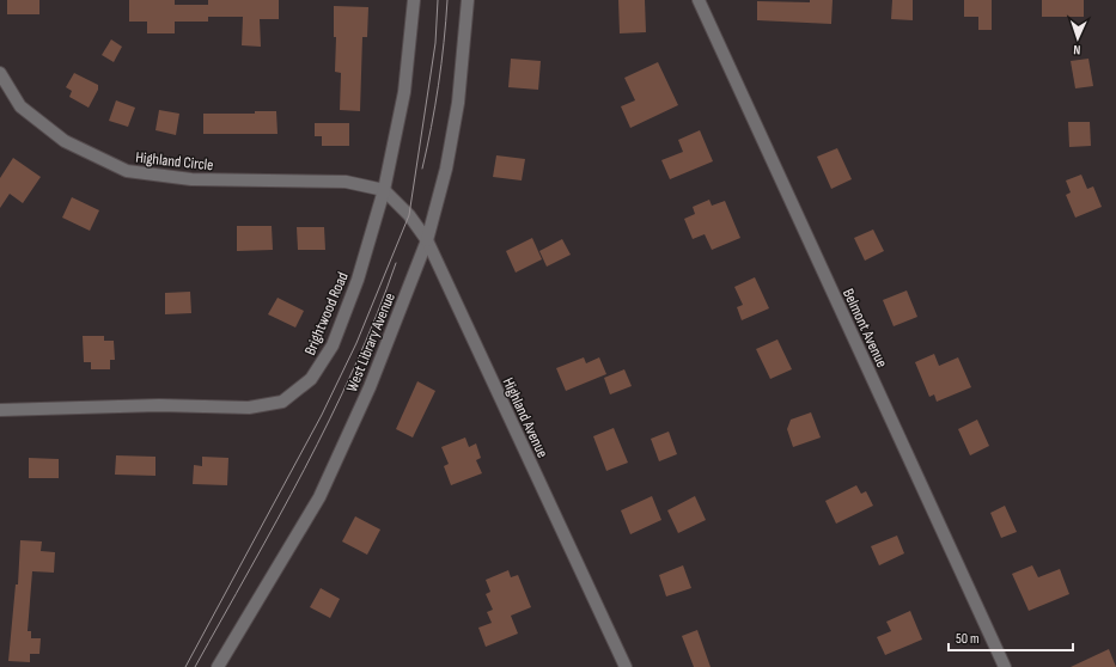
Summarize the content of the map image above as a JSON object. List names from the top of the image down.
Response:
{
  "streets": {
    "street": [
      "Highland Circle",
      "Brightwood Road",
      "Belmont Avenue",
      "West Library Avenue",
      "Highland Avenue"
    ]
  },
  "crossings": [
    ["Highland Circle", "Brightwood Road"],
    ["Highland Circle", "Highland Avenue"],
    ["Brightwood Road", "Highland Avenue"],
    ["West Library Avenue", "Highland Avenue"]
  ],
  "scale_bar": "50 m",
  "north": "bottom"
}
